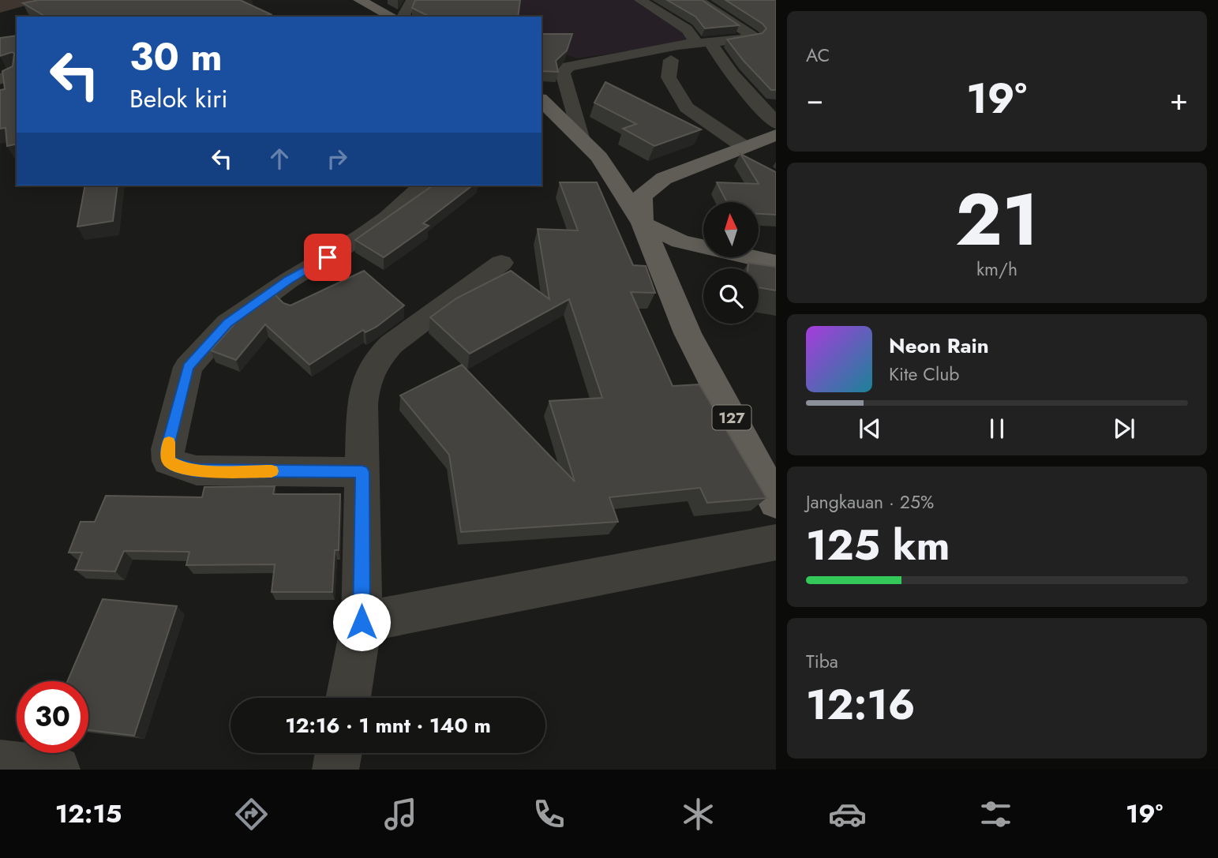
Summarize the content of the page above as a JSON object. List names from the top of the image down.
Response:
{
  "streets": {
    "main road": ["127"]
  },
  "north": "top",
  "page": {
    "tile": [
      "AC",
      ["21", "km/h"],
      ["Jangkauan · 25%", "125 km"],
      ["Tiba", "12:16"]
    ],
    "turn": ["30 m", "Belok kiri"],
    "heat": ["−", "19°", "+"],
    "song": ["Neon Rain", "Kite Club"],
    "limit": "30",
    "trip": "12:16 · 1 mnt · 140 m",
    "tabs": ["12:15", "19°"]
  }
}
